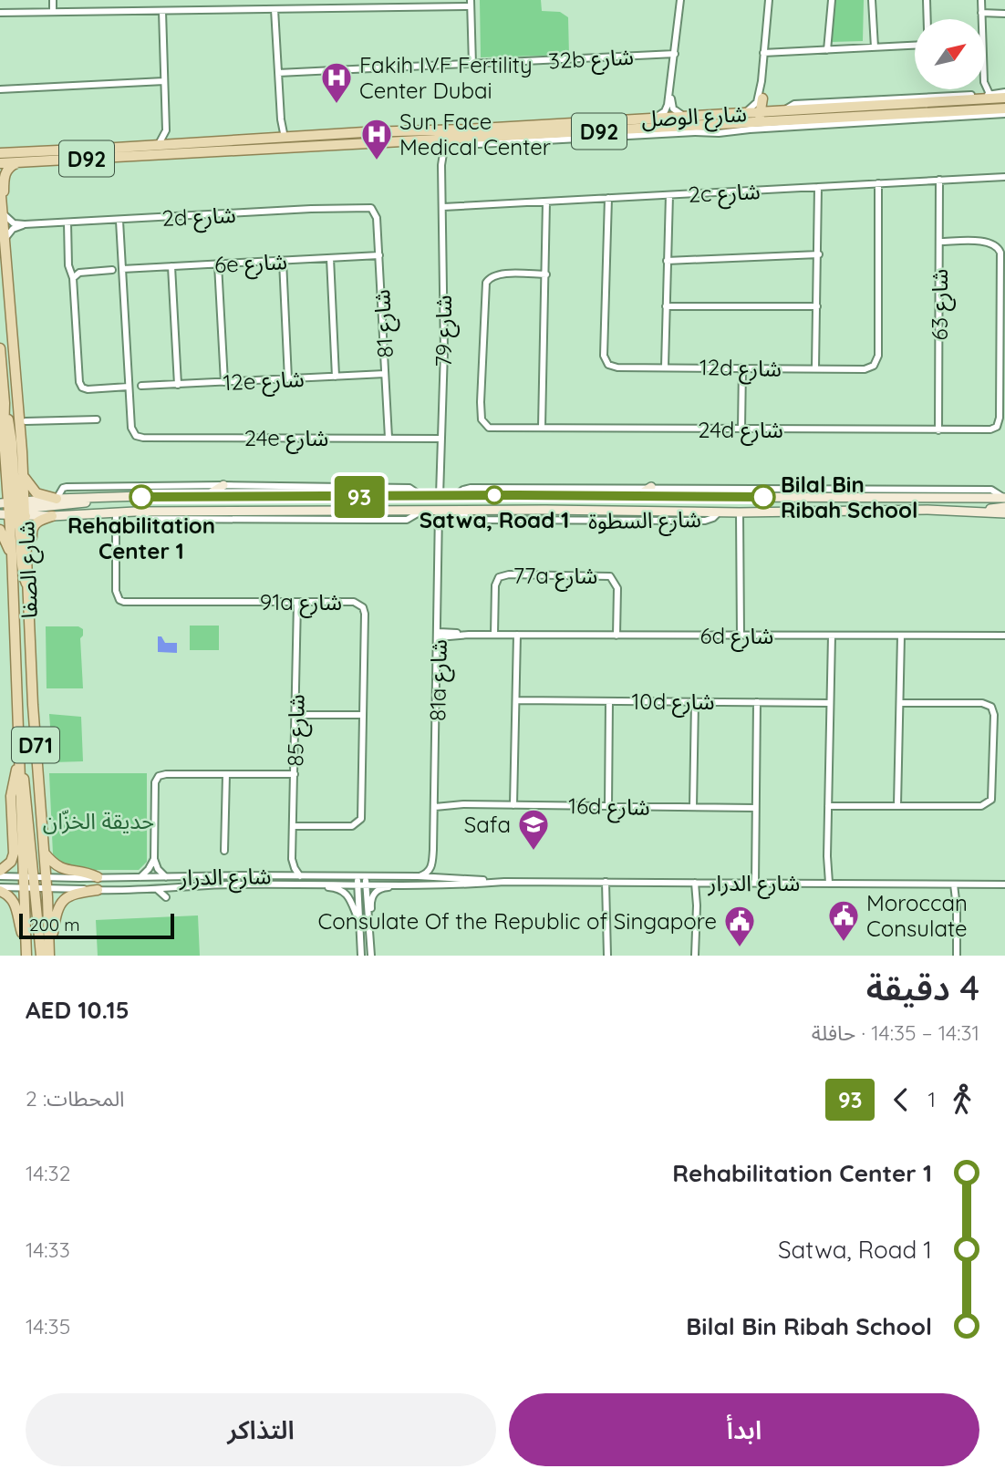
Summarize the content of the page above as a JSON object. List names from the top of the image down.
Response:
{
  "streets": {
    "main road": [
      "شارع الوصل",
      "D92",
      "شارع السطوة",
      "شارع الصفا",
      "D71"
    ],
    "street": [
      "32b شارع",
      "2c شارع",
      "2d شارع",
      "6e شارع",
      "شارع 63",
      "شارع 81",
      "شارع 79",
      "12d شارع",
      "12e شارع",
      "24d شارع",
      "24e شارع",
      "77a شارع",
      "91a شارع",
      "6d شارع",
      "81a شارع",
      "10d شارع",
      "شارع 85",
      "16d شارع",
      "شارع الدرار"
    ]
  },
  "crossings": [
    ["شارع الوصل", "شارع 79"],
    ["2c شارع", "شارع 63"],
    ["2c شارع", "شارع 79"],
    ["2c شارع", "12d شارع"],
    ["2d شارع", "شارع 81"],
    ["2d شارع", "شارع الصفا"],
    ["6e شارع", "شارع 81"],
    ["شارع 63", "24d شارع"],
    ["شارع 81", "12e شارع"],
    ["شارع 81", "24e شارع"],
    ["شارع 79", "24e شارع"],
    ["شارع 79", "شارع السطوة"],
    ["شارع السطوة", "شارع الصفا"],
    ["شارع السطوة", "91a شارع"],
    ["شارع السطوة", "81a شارع"],
    ["شارع الصفا", "شارع الدرار"],
    ["77a شارع", "6d شارع"],
    ["91a شارع", "شارع 85"],
    ["6d شارع", "81a شارع"],
    ["81a شارع", "16d شارع"],
    ["81a شارع", "شارع الدرار"],
    ["شارع 85", "شارع الدرار"]
  ],
  "parks": ["حديقة الخزّان"],
  "places": {
    "hospital": ["Fakih IVF Fertility Center Dubai", "Sun Face Medical Center"],
    "other": ["Satwa, Road 1", "Rehabilitation Center 1", "Bilal Bin Ribah School"],
    "school or university": ["Safa"],
    "public building": ["Moroccan Consulate", "Consulate Of the Republic of Singapore"]
  },
  "lines": ["bus line 93"],
  "scale_bar": "200 m",
  "north": "top right",
  "page": {
    "on_map": "93",
    "scale": "200 m",
    "heading": ["4 دقيقة", "14:31 – 14:35 · حافلة", "AED 10.15"],
    "legs": ["1", "93", "المحطات: 2"],
    "list": [
      {
        "name": "Rehabilitation Center 1",
        "value": "14:32"
      },
      {
        "name": "Satwa, Road 1",
        "value": "14:33"
      },
      {
        "name": "Bilal Bin Ribah School",
        "value": "14:35"
      }
    ],
    "buttons": ["ابدأ", "التذاكر"]
  }
}
